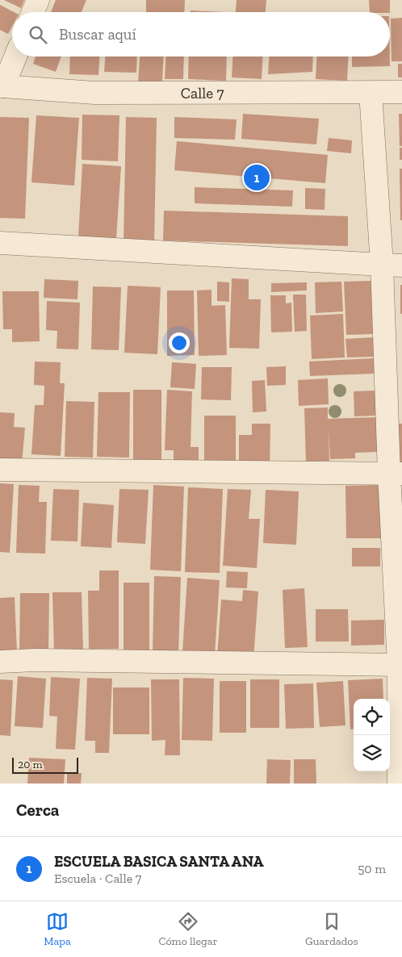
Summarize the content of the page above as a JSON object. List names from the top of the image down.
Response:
{
  "streets": {
    "street": ["Calle 7"]
  },
  "scale_bar": "20 m",
  "page": {
    "search": "Buscar aquí",
    "pins": "1",
    "scale": "20 m",
    "heading": "Cerca",
    "list": [
      {
        "mark": "1",
        "name": "ESCUELA BASICA SANTA ANA",
        "note": "Escuela · Calle 7",
        "value": "50 m"
      }
    ],
    "nav": ["Mapa", "Cómo llegar", "Guardados"]
  }
}
